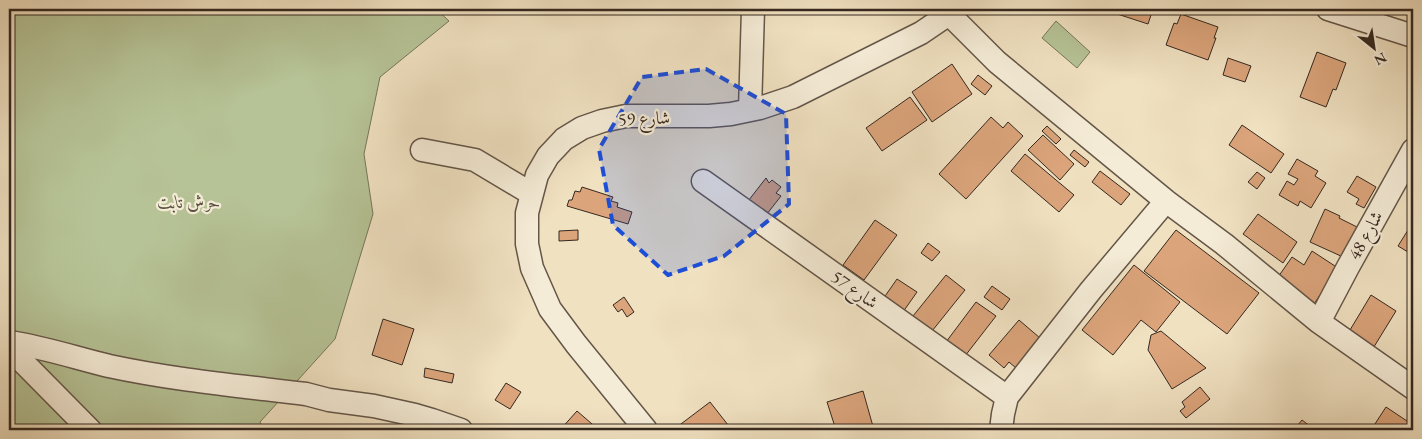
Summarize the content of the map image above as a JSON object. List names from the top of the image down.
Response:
{
  "streets": {
    "street": ["شارع 59", "شارع 48", "شارع 57"]
  },
  "parks": ["حرش تابت"],
  "north": "bottom right"
}
